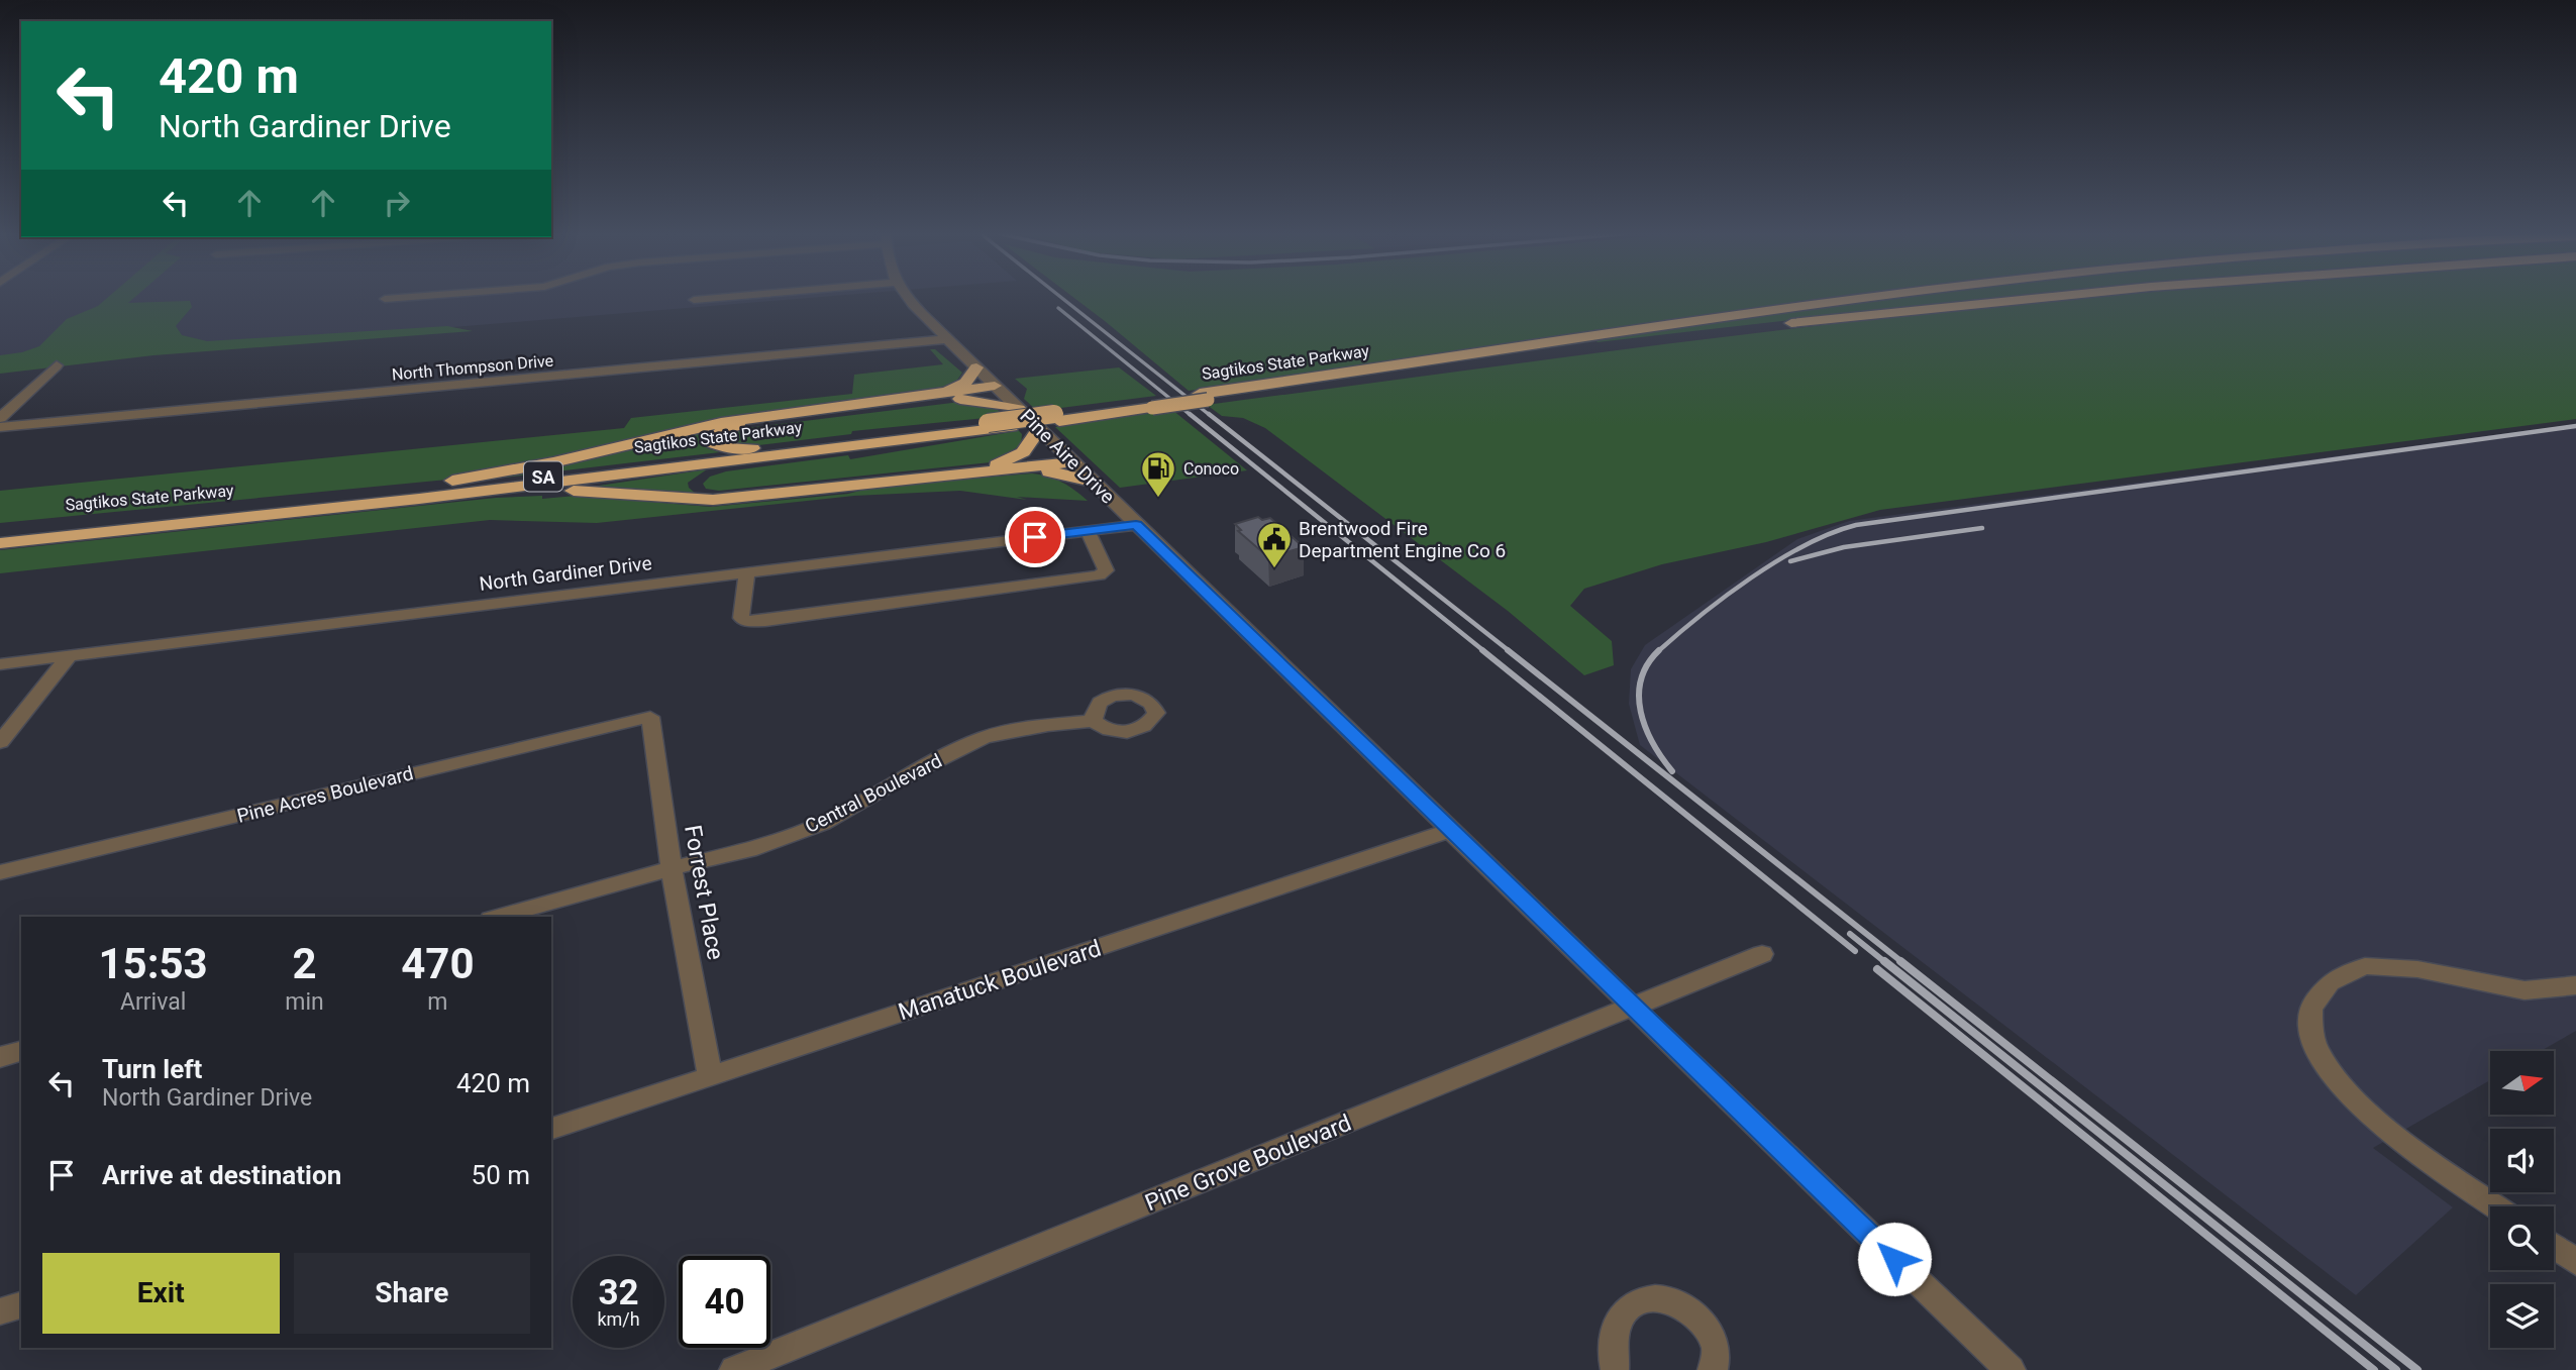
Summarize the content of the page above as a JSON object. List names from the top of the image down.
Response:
{
  "streets": {
    "highway": ["Sagtikos State Parkway", "SA"],
    "street": [
      "North Thompson Drive",
      "Pine Aire Drive",
      "North Gardiner Drive",
      "Central Boulevard",
      "Pine Acres Boulevard",
      "Forrest Place",
      "Manatuck Boulevard",
      "Pine Grove Boulevard"
    ]
  },
  "crossings": [
    ["North Thompson Drive", "Pine Aire Drive"],
    ["Pine Aire Drive", "North Gardiner Drive"],
    ["Pine Aire Drive", "Manatuck Boulevard"],
    ["Pine Aire Drive", "Pine Grove Boulevard"],
    ["Central Boulevard", "Forrest Place"],
    ["Pine Acres Boulevard", "Forrest Place"],
    ["Forrest Place", "Manatuck Boulevard"]
  ],
  "places": {
    "fuel station": ["Conoco"],
    "public building": ["Brentwood Fire Department Engine Co 6"]
  },
  "north": "right",
  "page": {
    "turn": ["420 m", "North Gardiner Drive"],
    "eta": [
      "15:53",
      "Arrival",
      "2",
      "min",
      "470",
      "m"
    ],
    "list": [
      {
        "name": "Turn left",
        "note": "North Gardiner Drive",
        "value": "420 m"
      },
      {
        "name": "Arrive at destination",
        "value": "50 m"
      }
    ],
    "buttons": ["Exit", "Share"],
    "speed": "32 km/h",
    "limit": "40"
  }
}
